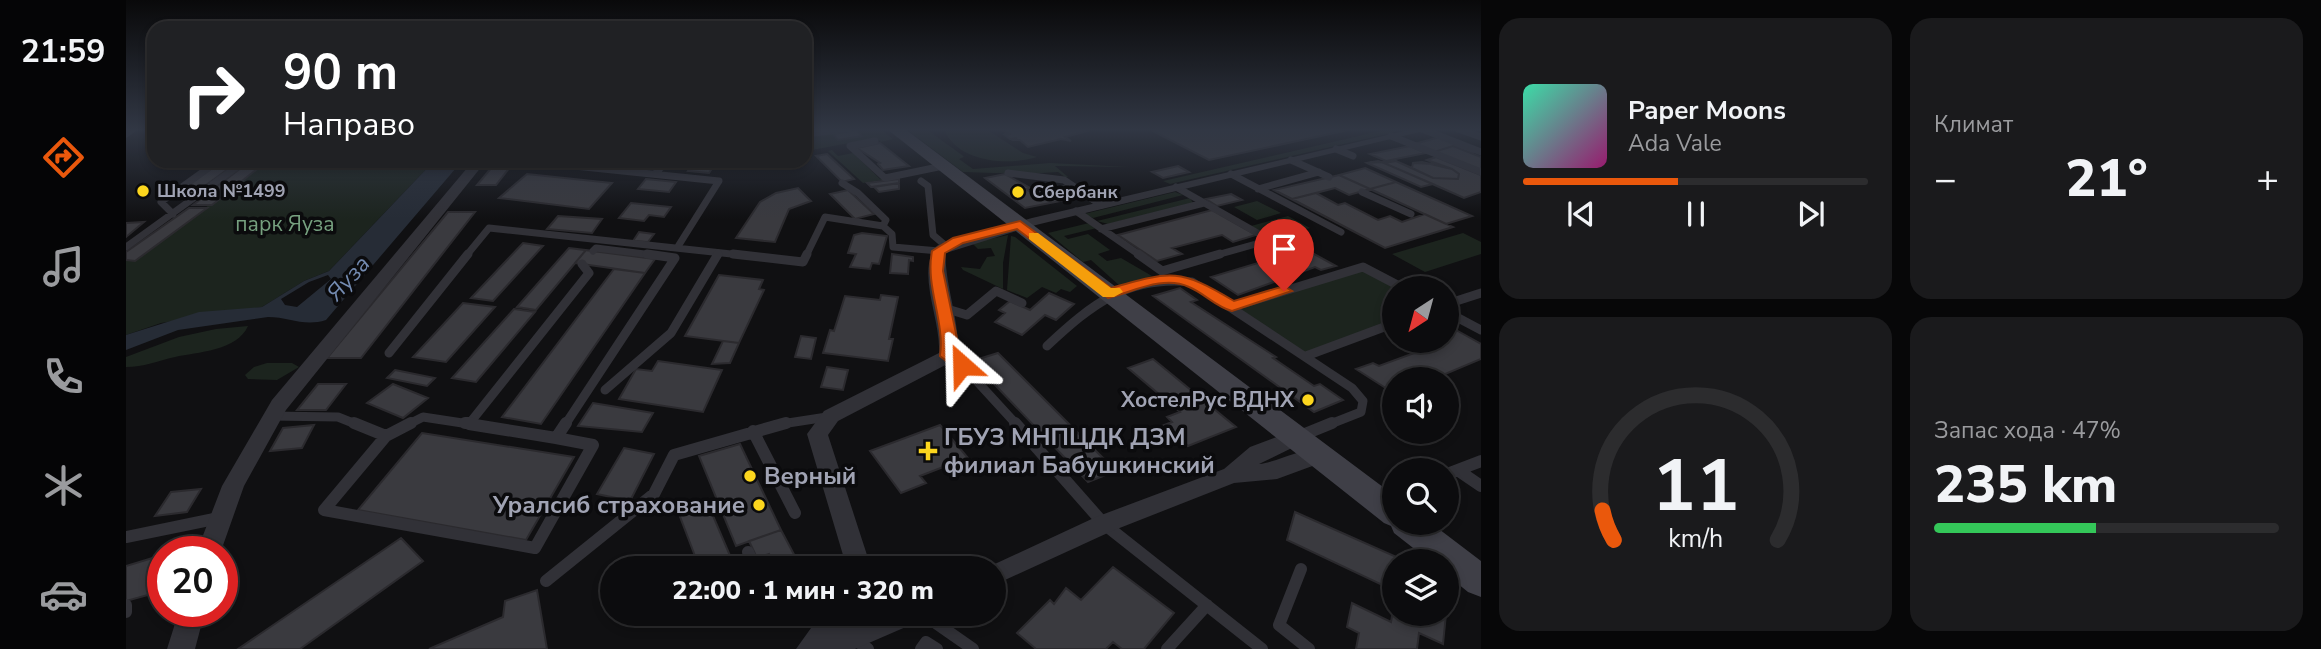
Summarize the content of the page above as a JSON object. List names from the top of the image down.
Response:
{
  "water": ["Яуза"],
  "parks": ["парк Яуза"],
  "places": {
    "other": [
      "Школа №1499",
      "Сбербанк",
      "ХостелРус ВДНХ",
      "Верный",
      "Уралсиб страхование"
    ],
    "health": ["ГБУЗ МНПЦДК ДЗМ филиал Бабушкинский"]
  },
  "north": "bottom left",
  "page": {
    "tabs": "21:59",
    "tile": [
      "Климат",
      ["Запас хода · 47%", "235 km"]
    ],
    "turn": ["90 m", "Направо"],
    "song": ["Paper Moons", "Ada Vale"],
    "heat": ["−", "21°", "+"],
    "limit": "20",
    "trip": "22:00 · 1 мин · 320 m",
    "gauge": ["11", "km/h"]
  }
}
